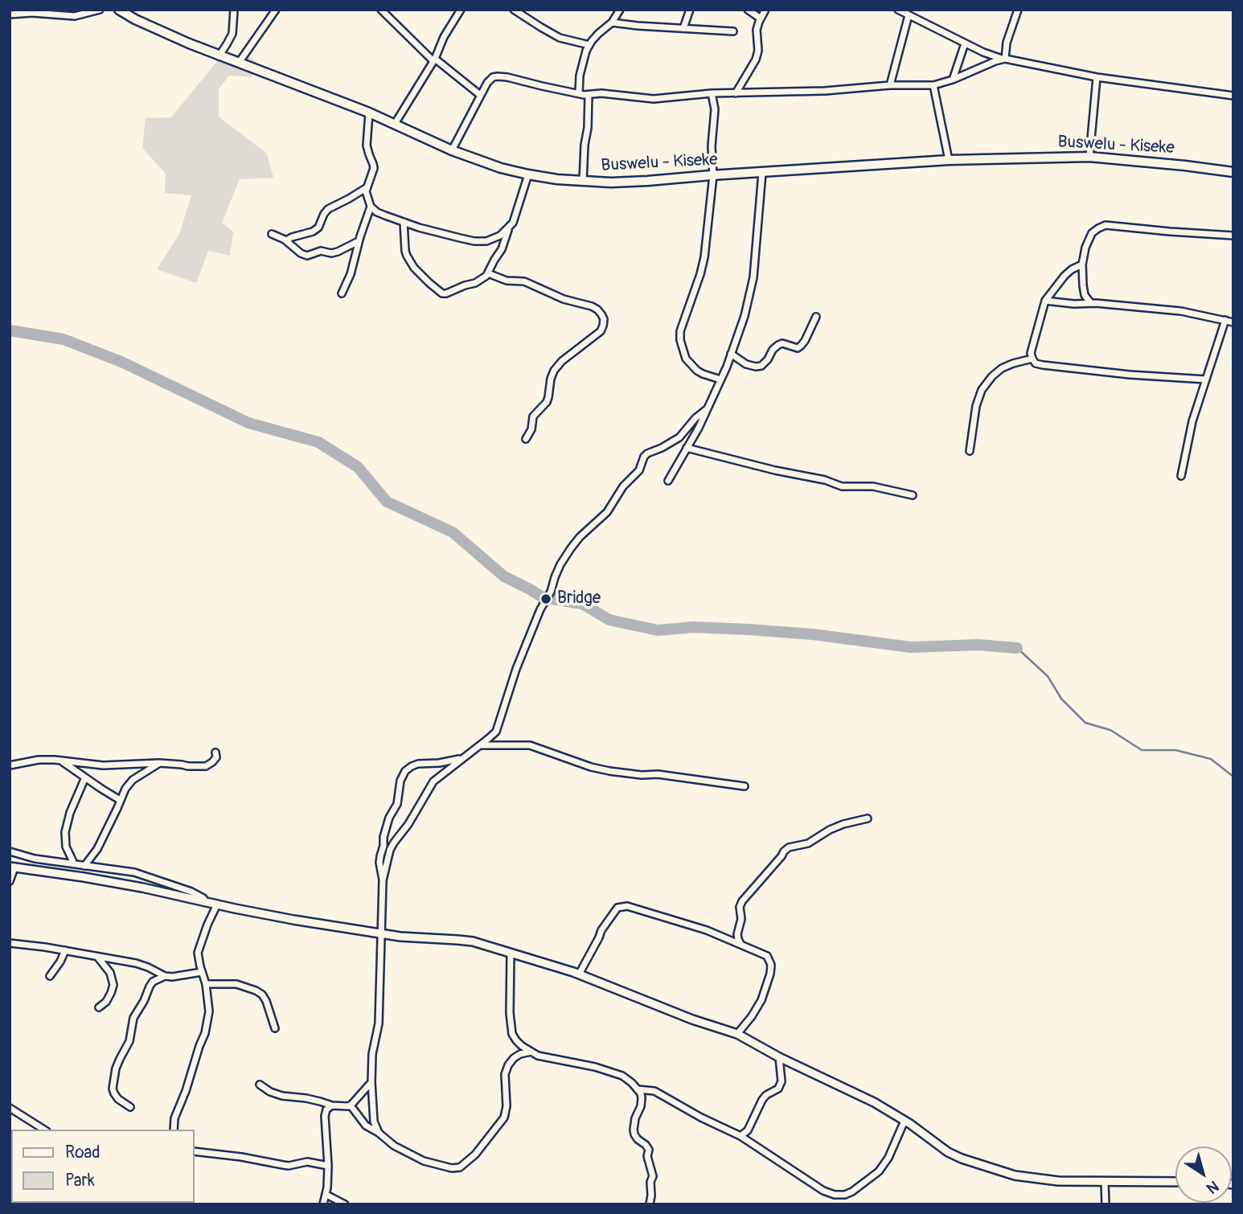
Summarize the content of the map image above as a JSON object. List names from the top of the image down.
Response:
{
  "streets": {
    "main road": ["Buswelu - Kiseke"]
  },
  "places": ["Bridge"],
  "legend": ["Road", "Park"],
  "north": "bottom right"
}
